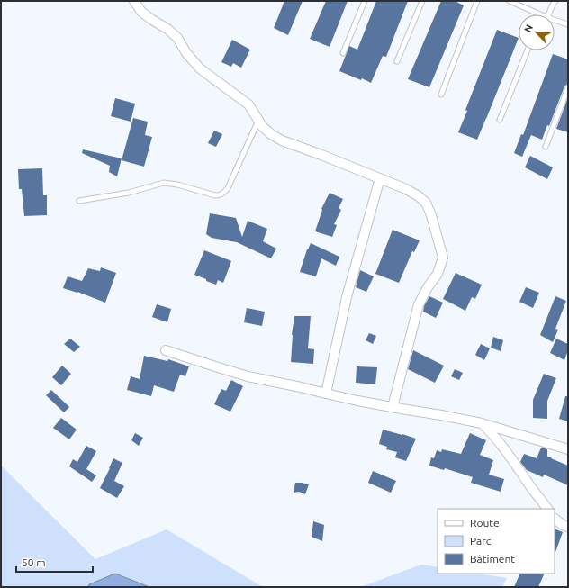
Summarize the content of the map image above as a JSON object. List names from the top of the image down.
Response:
{
  "legend": ["Route", "Parc", "Bâtiment"],
  "scale_bar": "50 m",
  "north": "top left"
}
